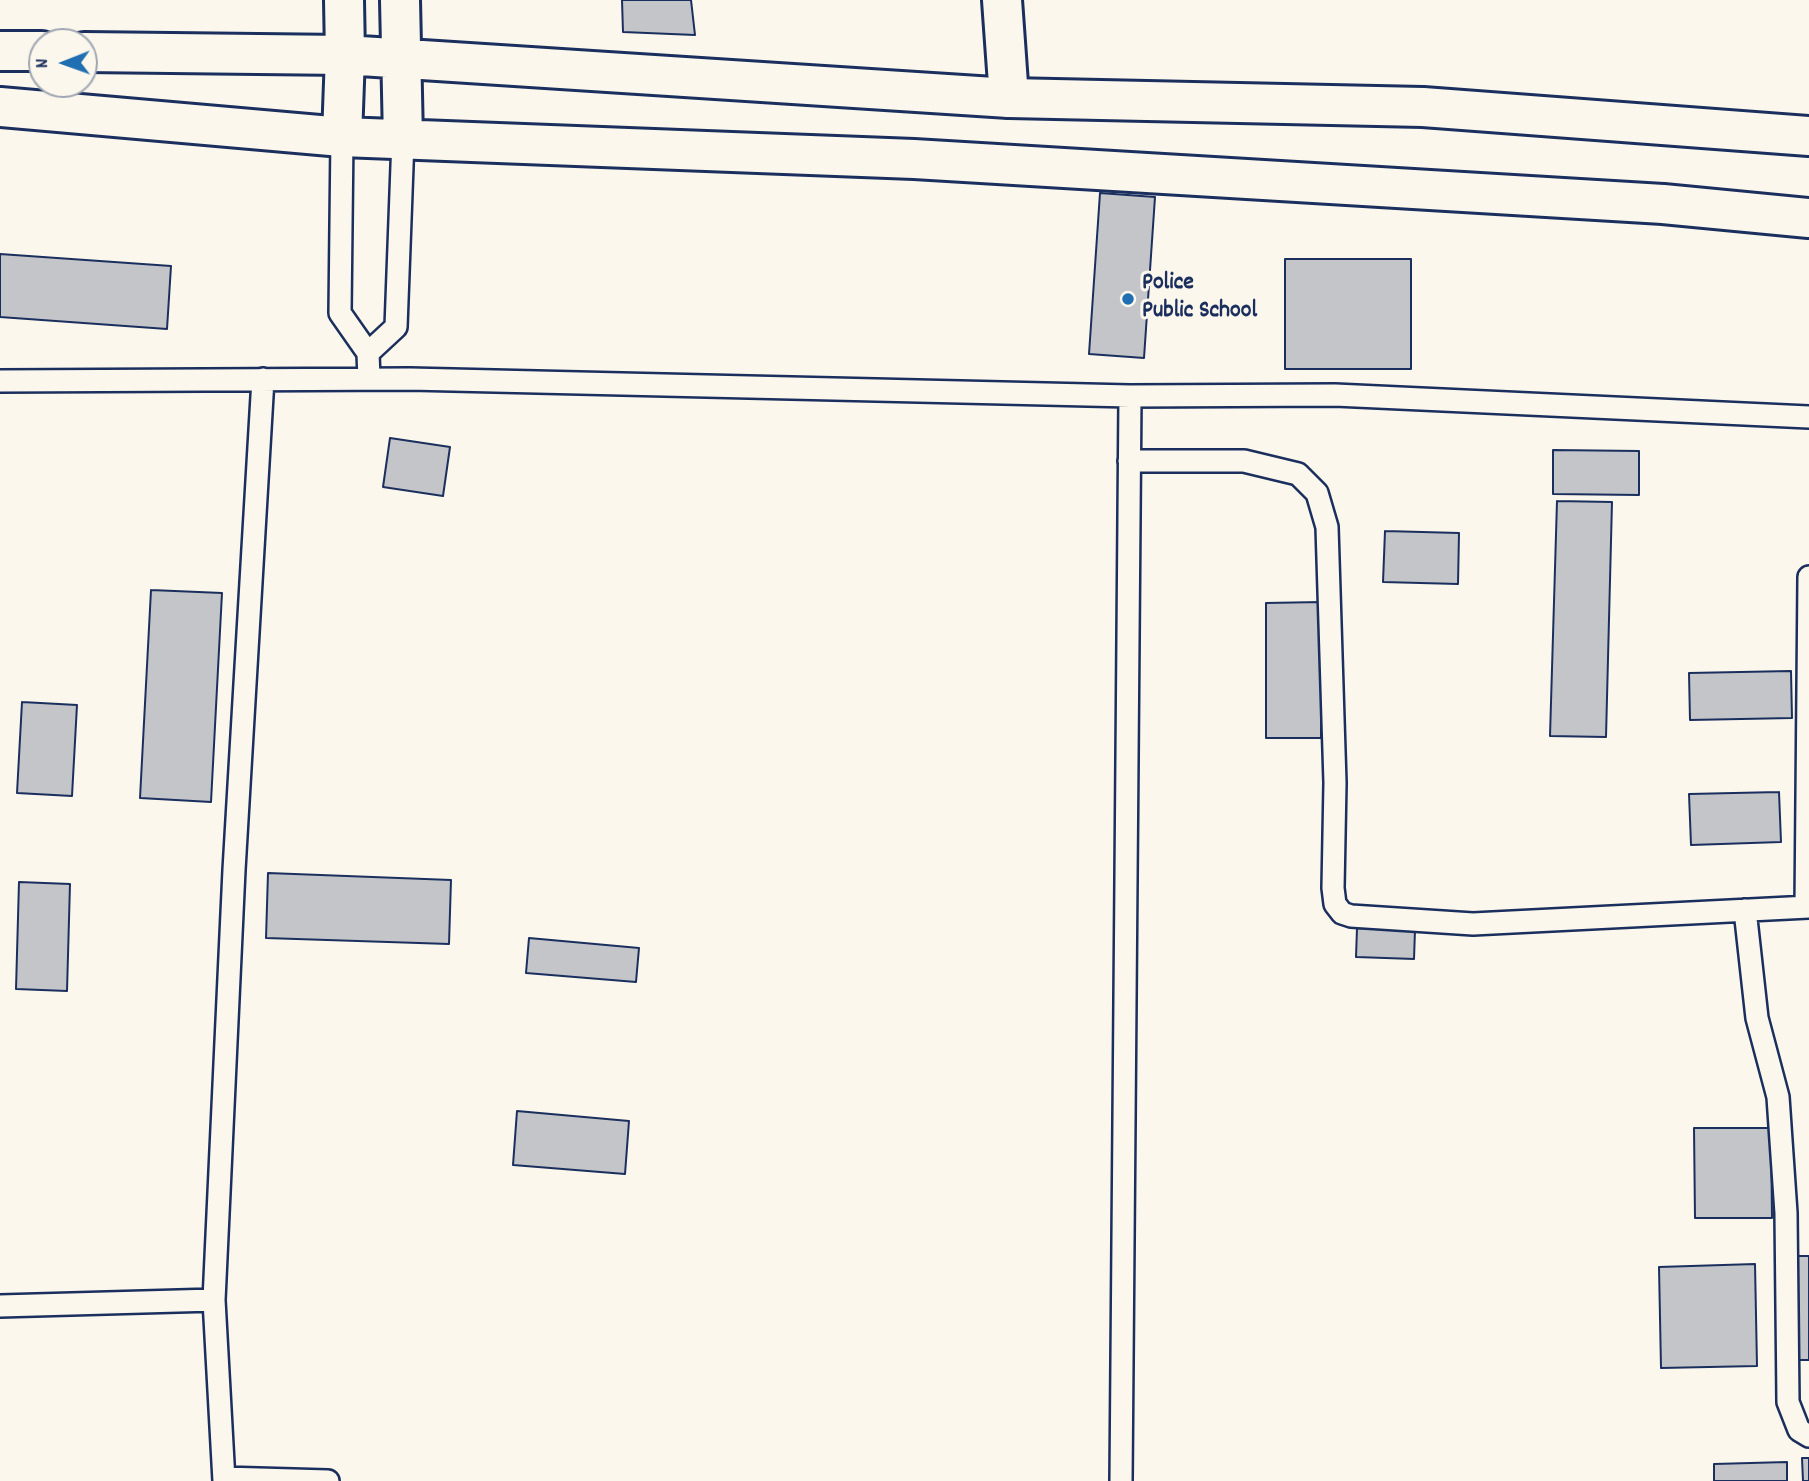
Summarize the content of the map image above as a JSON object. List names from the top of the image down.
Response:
{
  "places": ["Police Public School"],
  "north": "left"
}
